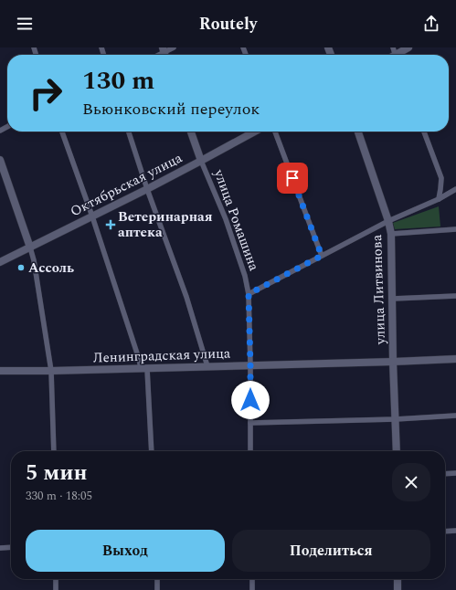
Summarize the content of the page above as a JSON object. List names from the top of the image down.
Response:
{
  "streets": {
    "main road": [
      "Октябрьская улица",
      "улица Ромашина",
      "улица Литвинова",
      "Ленинградская улица"
    ]
  },
  "crossings": [
    ["Октябрьская улица", "улица Ромашина"],
    ["улица Ромашина", "Ленинградская улица"],
    ["улица Литвинова", "Ленинградская улица"]
  ],
  "places": {
    "health": ["Ветеринарная аптека"],
    "other": ["Ассоль"]
  },
  "page": {
    "header": "Routely",
    "turn": ["130 m", "Вьюнковский переулок"],
    "heading": ["5 мин", "330 m · 18:05"],
    "buttons": ["Выход", "Поделиться"]
  }
}
